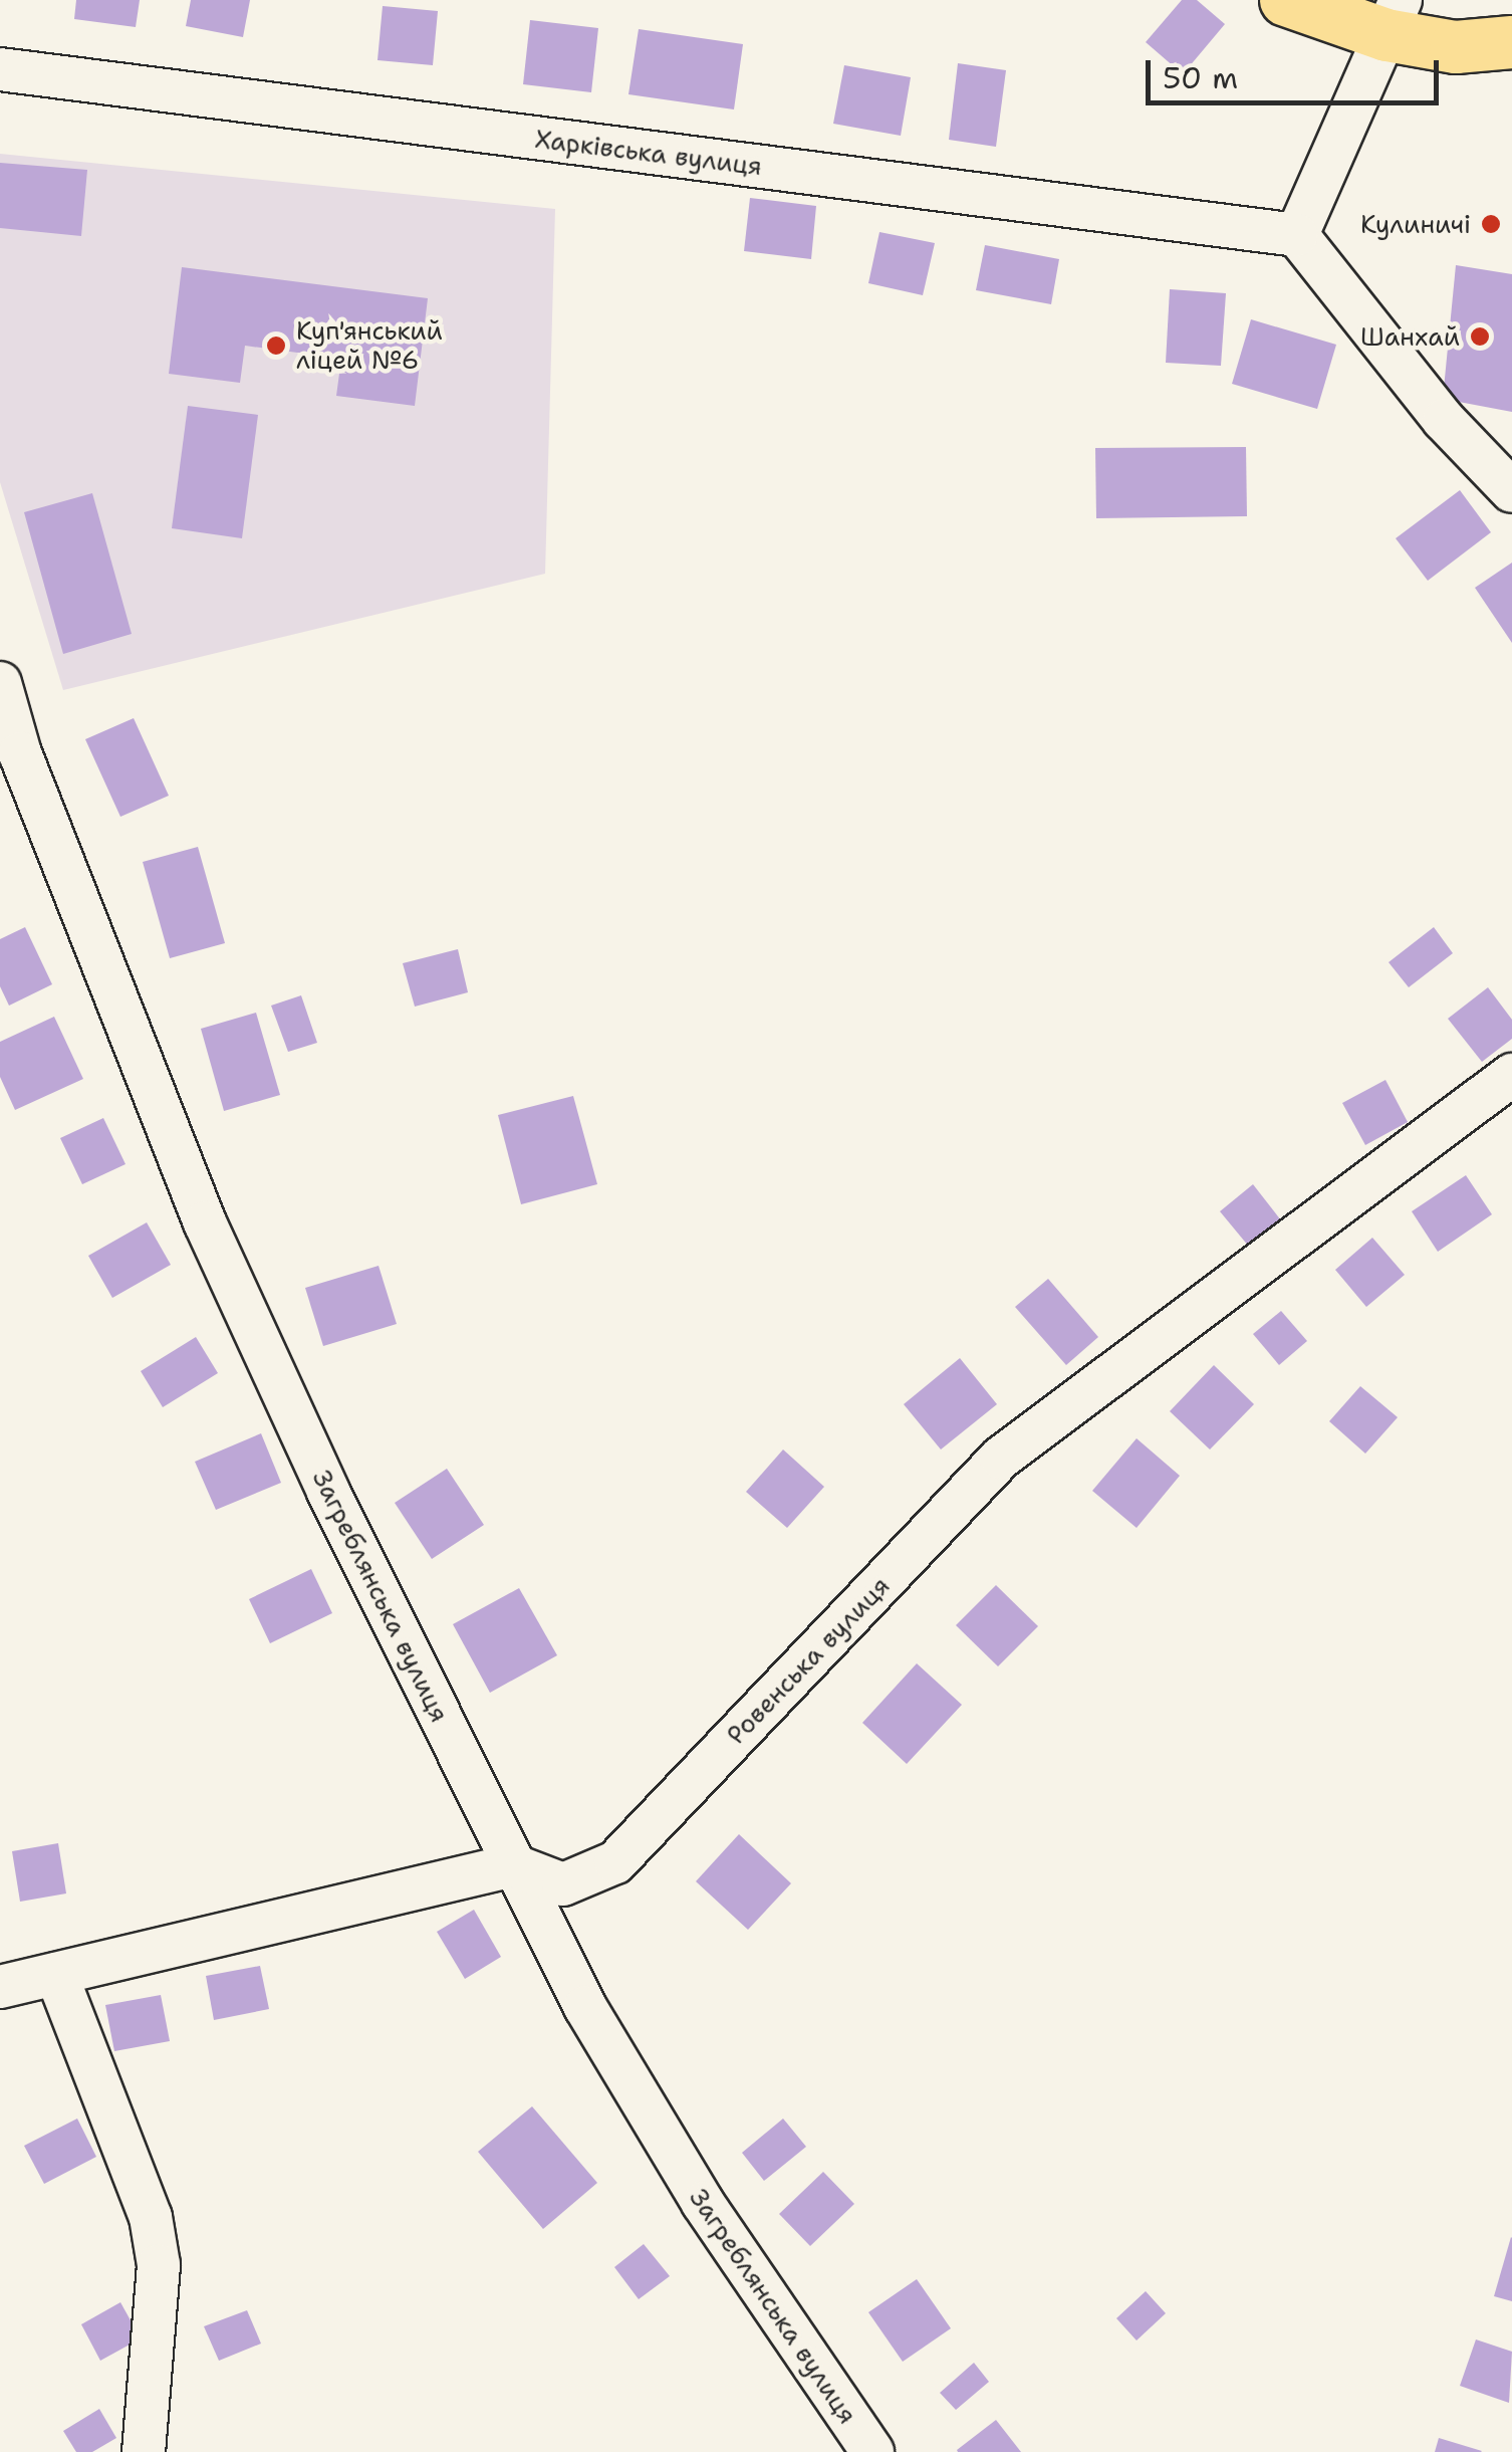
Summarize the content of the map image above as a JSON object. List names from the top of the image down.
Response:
{
  "streets": {
    "street": ["Харківська вулиця", "Загреблянська вулиця", "Ровенська вулиця"]
  },
  "crossings": [
    ["Загреблянська вулиця", "Ровенська вулиця"]
  ],
  "places": ["Кулиничі", "Шанхай", "Куп'янський ліцей №6"],
  "scale_bar": "50 m"
}
